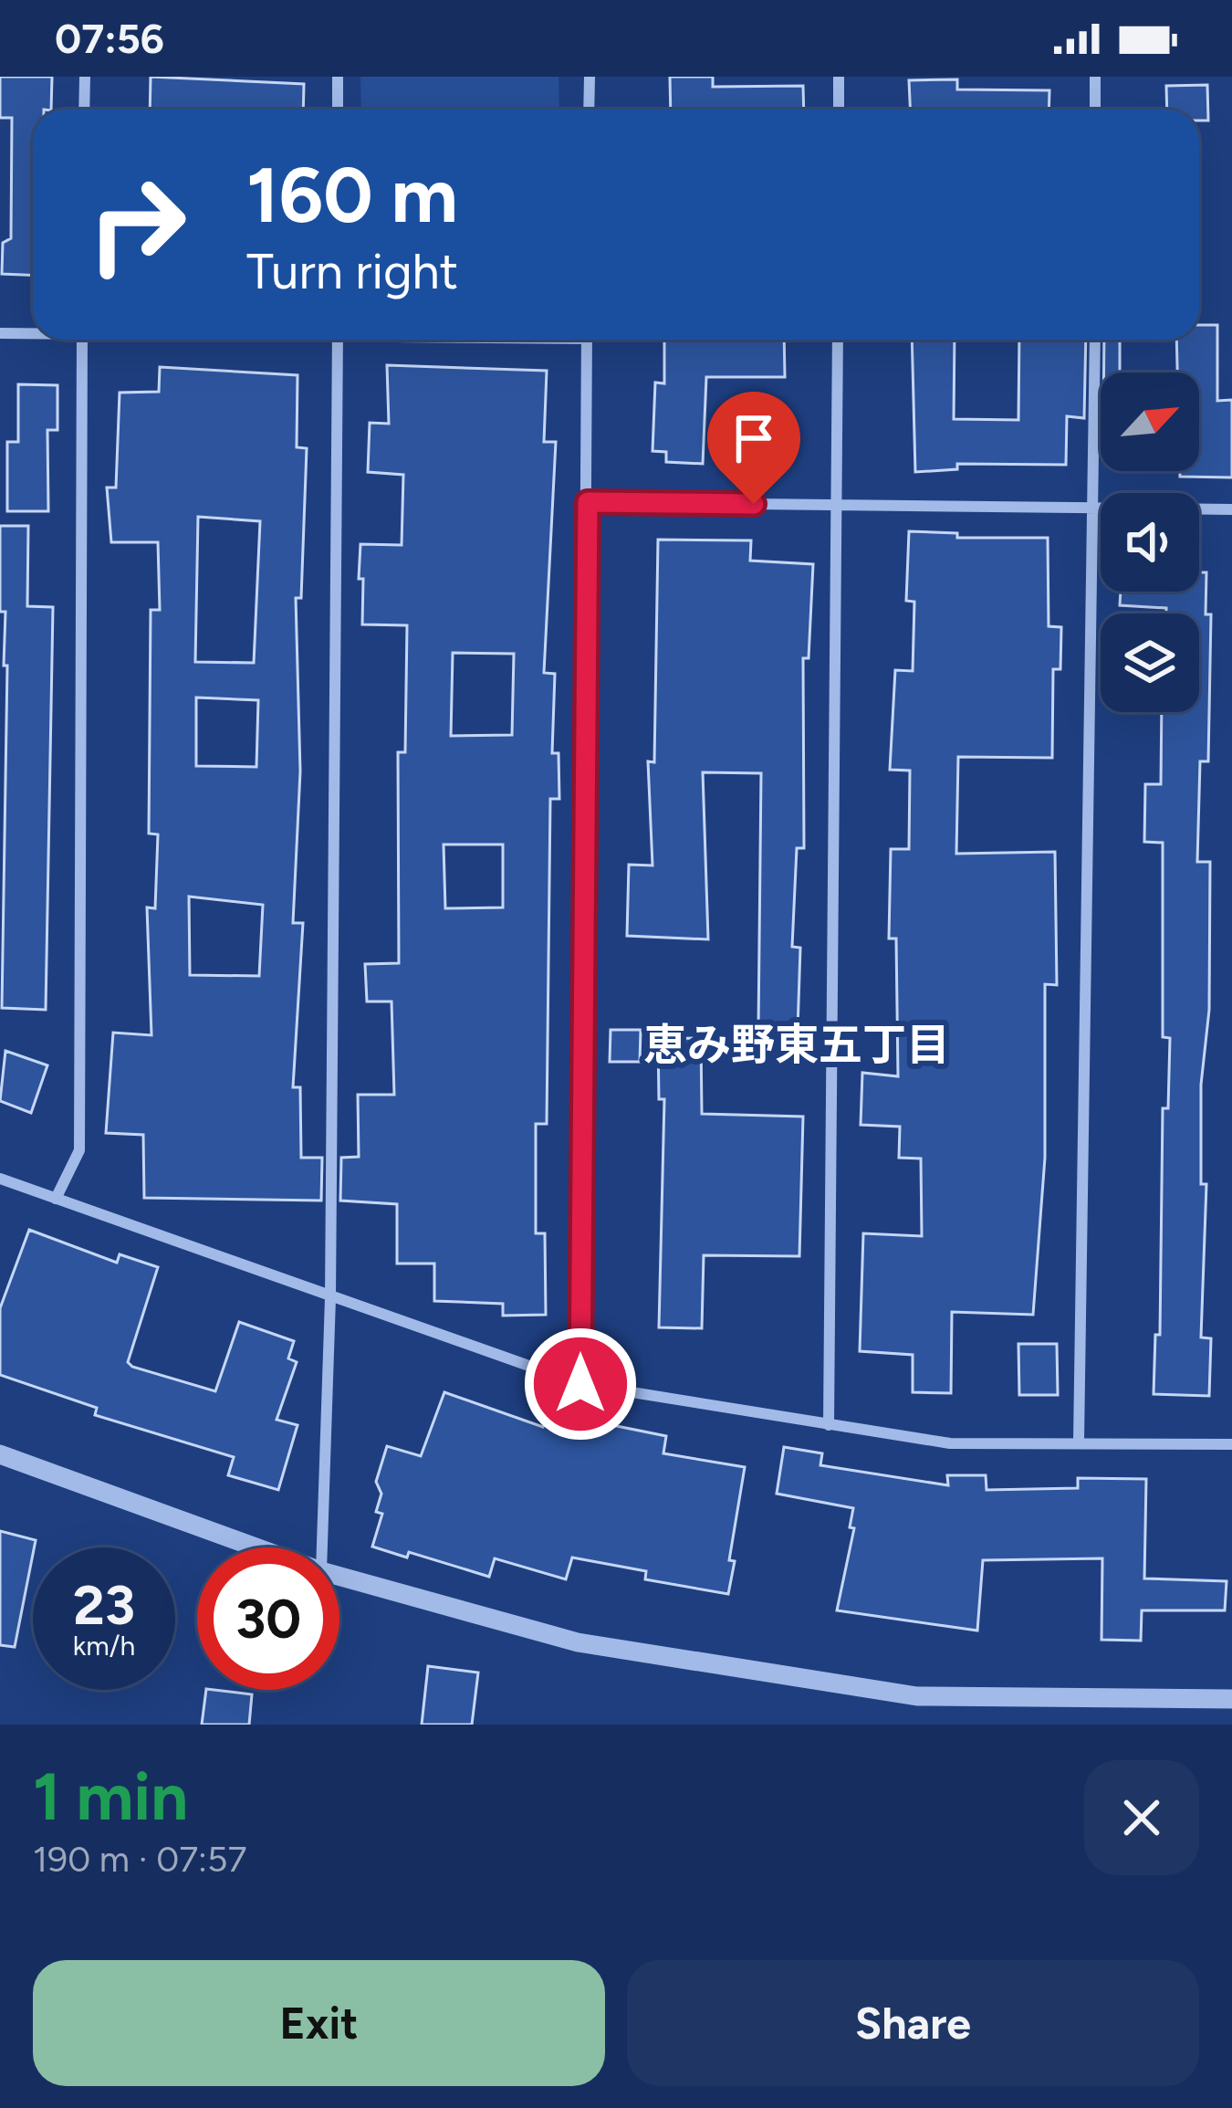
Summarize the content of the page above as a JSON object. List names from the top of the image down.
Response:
{
  "districts": ["恵み野東五丁目"],
  "north": "top right",
  "page": {
    "status": "07:56",
    "turn": ["160 m", "Turn right"],
    "speed": "23 km/h",
    "limit": "30",
    "heading": ["1 min", "190 m · 07:57"],
    "buttons": ["Exit", "Share"]
  }
}
